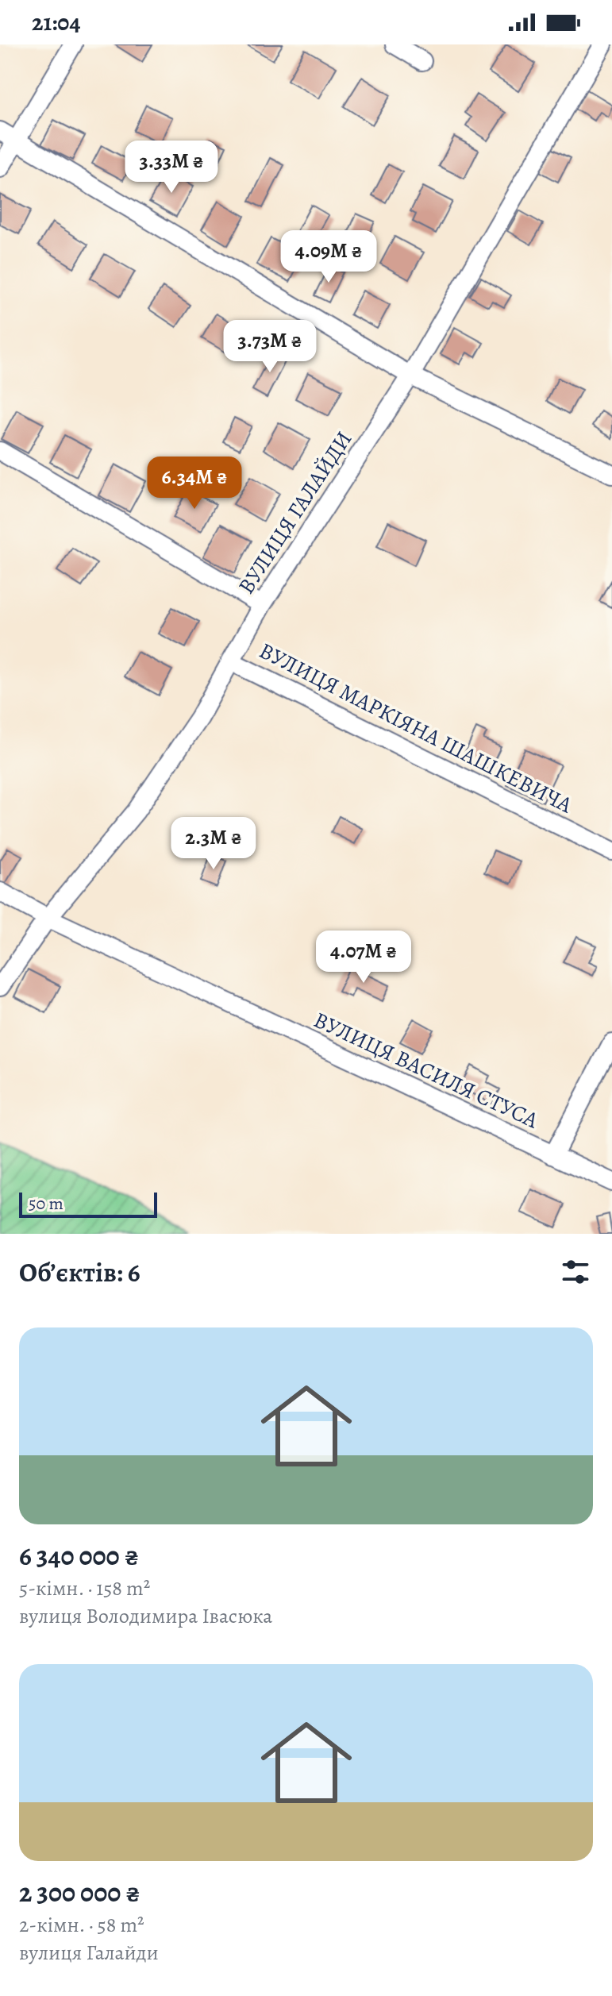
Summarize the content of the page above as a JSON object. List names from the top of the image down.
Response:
{
  "streets": {
    "street": ["ВУЛИЦЯ ГАЛАЙДИ", "ВУЛИЦЯ МАРКІЯНА ШАШКЕВИЧА", "ВУЛИЦЯ ВАСИЛЯ СТУСА"]
  },
  "crossings": [
    ["ВУЛИЦЯ ГАЛАЙДИ", "ВУЛИЦЯ МАРКІЯНА ШАШКЕВИЧА"],
    ["ВУЛИЦЯ ГАЛАЙДИ", "ВУЛИЦЯ ВАСИЛЯ СТУСА"]
  ],
  "scale_bar": "50 m",
  "page": {
    "status": "21:04",
    "price": [
      "3.33M ₴",
      "4.09M ₴",
      "3.73M ₴",
      "6.34M ₴",
      "2.3M ₴",
      "4.07M ₴"
    ],
    "scale": "50 m",
    "heading": "Об’єктів: 6",
    "list": [
      {
        "name": "6 340 000 ₴",
        "note": "5-кімн. · 158 m² · вулиця Володимира Івасюка"
      },
      {
        "name": "2 300 000 ₴",
        "note": "2-кімн. · 58 m² · вулиця Галайди"
      }
    ]
  }
}
